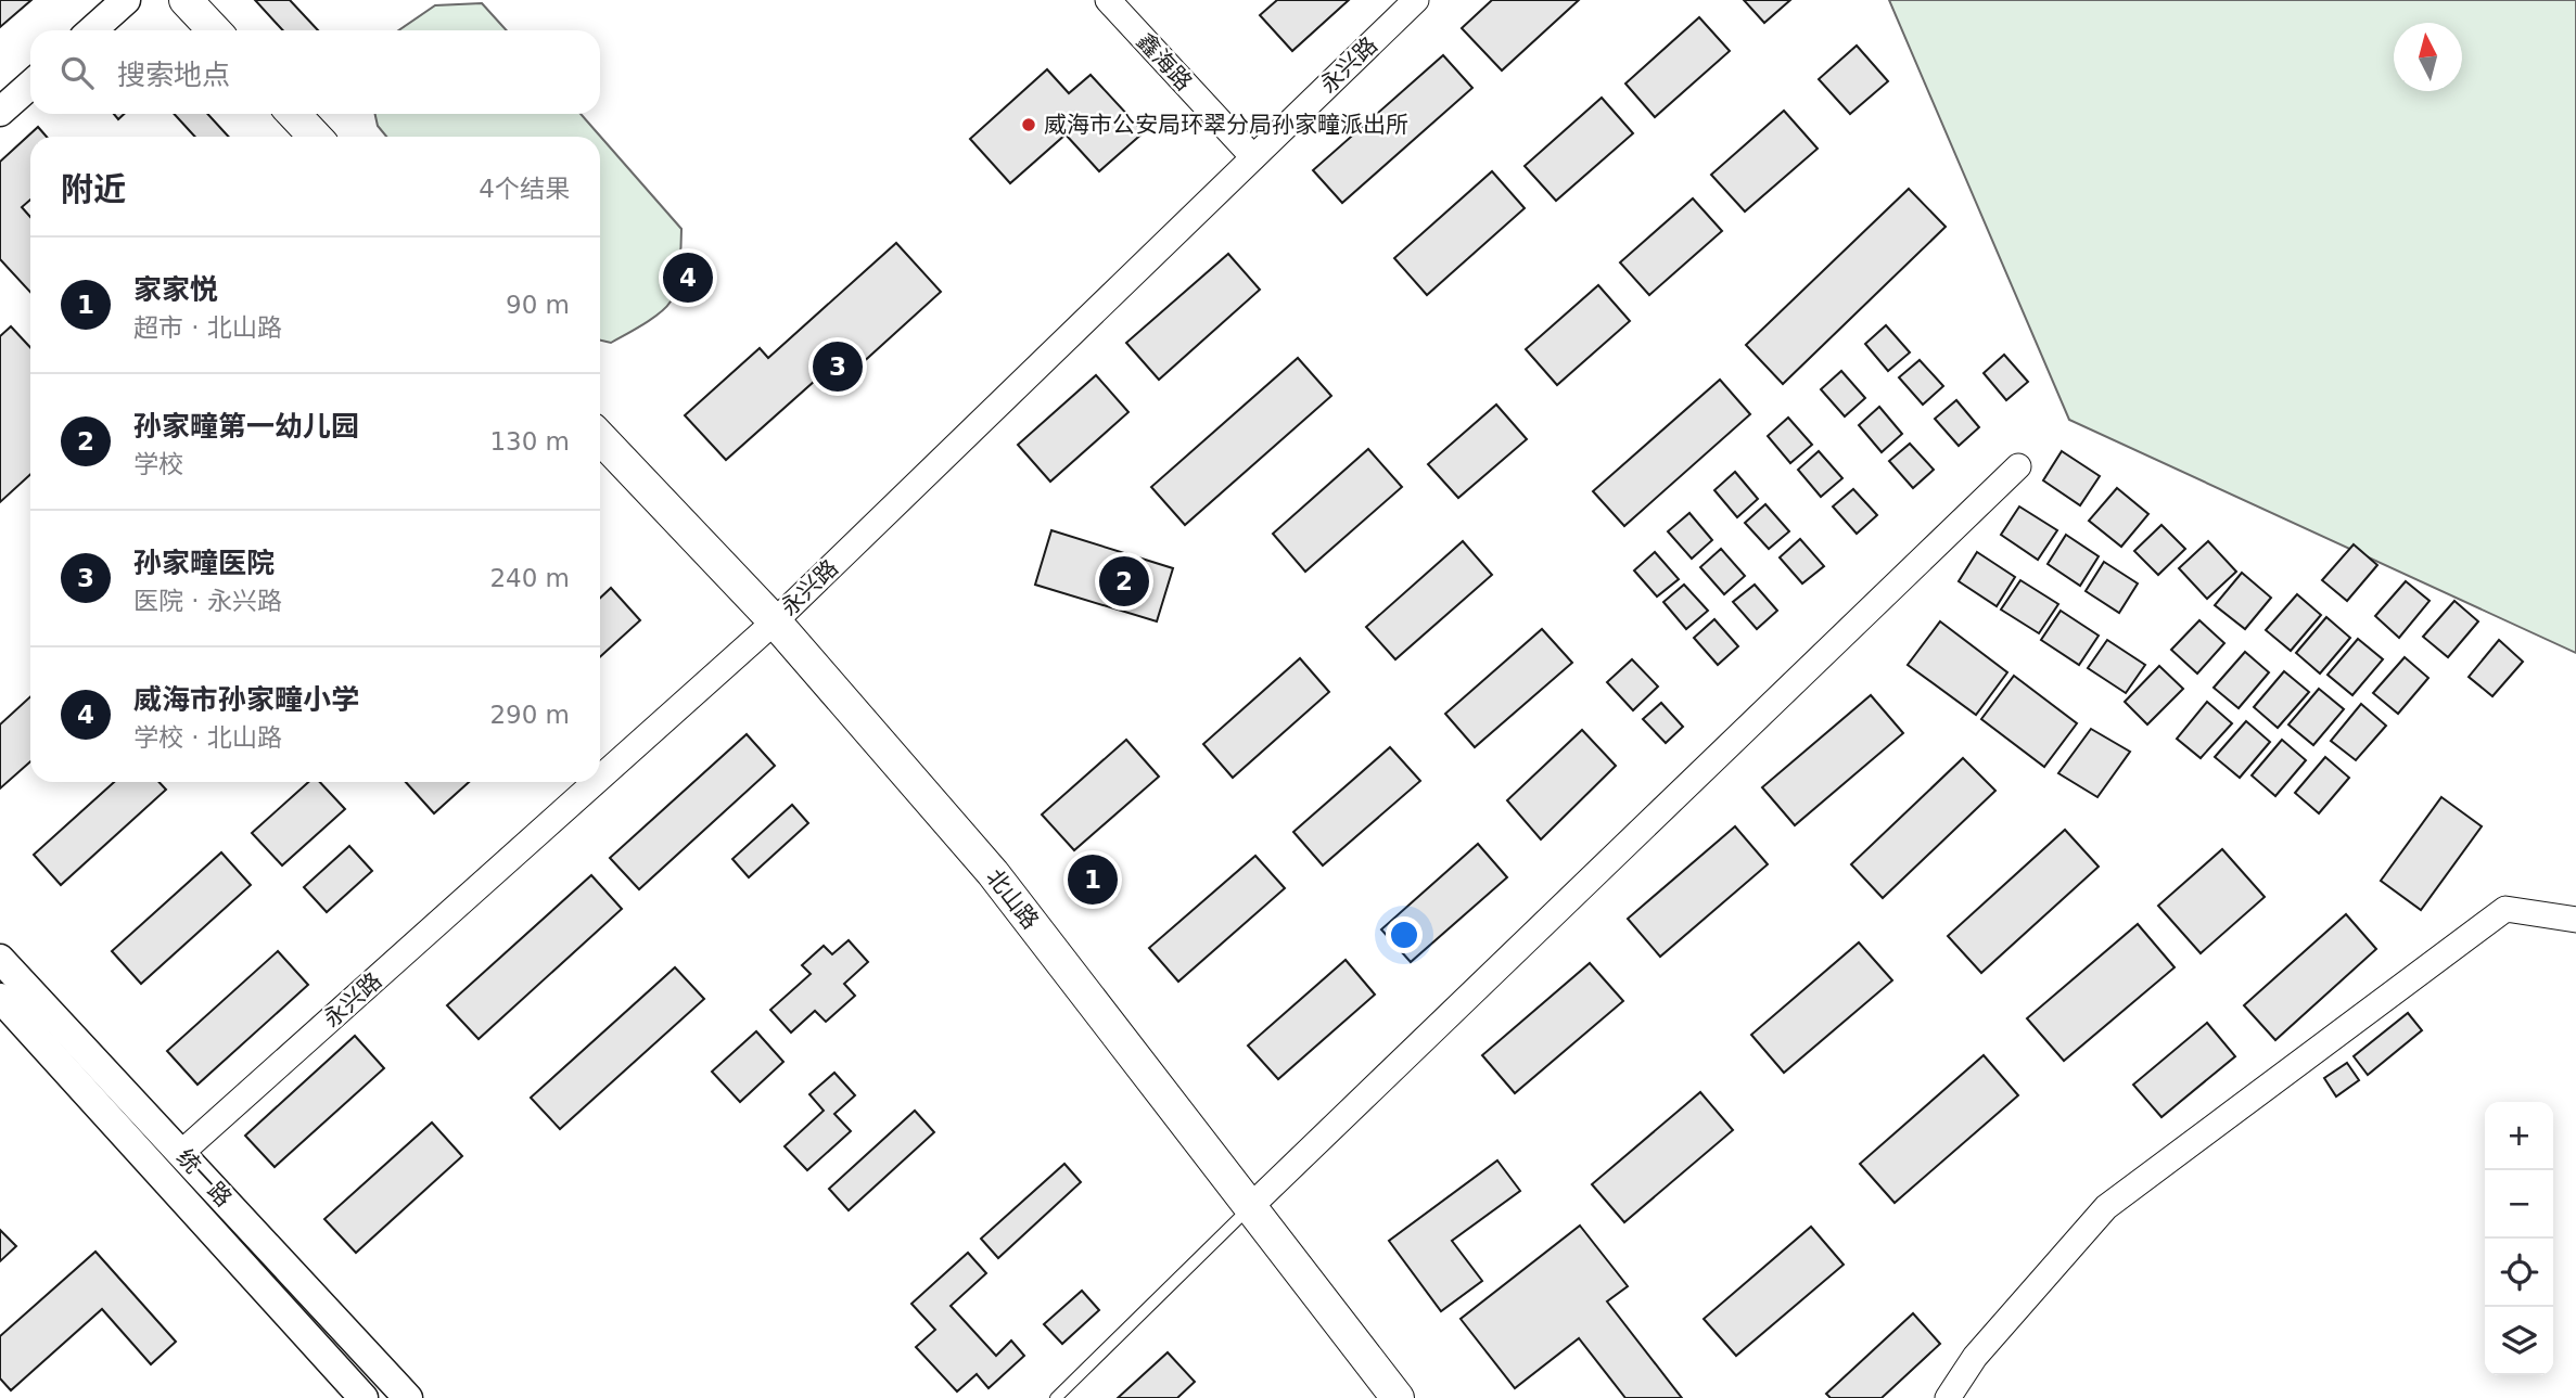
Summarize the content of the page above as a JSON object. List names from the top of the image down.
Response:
{
  "streets": {
    "main road": ["北山路", "统一路"],
    "street": ["鑫海路", "永兴路"]
  },
  "crossings": [
    ["鑫海路", "永兴路"],
    ["永兴路", "北山路"],
    ["永兴路", "统一路"]
  ],
  "places": ["威海市公安局环翠分局孙家疃派出所"],
  "north": "top",
  "page": {
    "search": "搜索地点",
    "heading": ["附近", "4个结果"],
    "list": [
      {
        "mark": "1",
        "name": "家家悦",
        "note": "超市 · 北山路",
        "value": "90 m"
      },
      {
        "mark": "2",
        "name": "孙家疃第一幼儿园",
        "note": "学校",
        "value": "130 m"
      },
      {
        "mark": "3",
        "name": "孙家疃医院",
        "note": "医院 · 永兴路",
        "value": "240 m"
      },
      {
        "mark": "4",
        "name": "威海市孙家疃小学",
        "note": "学校 · 北山路",
        "value": "290 m"
      }
    ],
    "pins": [
      "4",
      "3",
      "2",
      "1"
    ],
    "map_buttons": ["+", "−"]
  }
}
